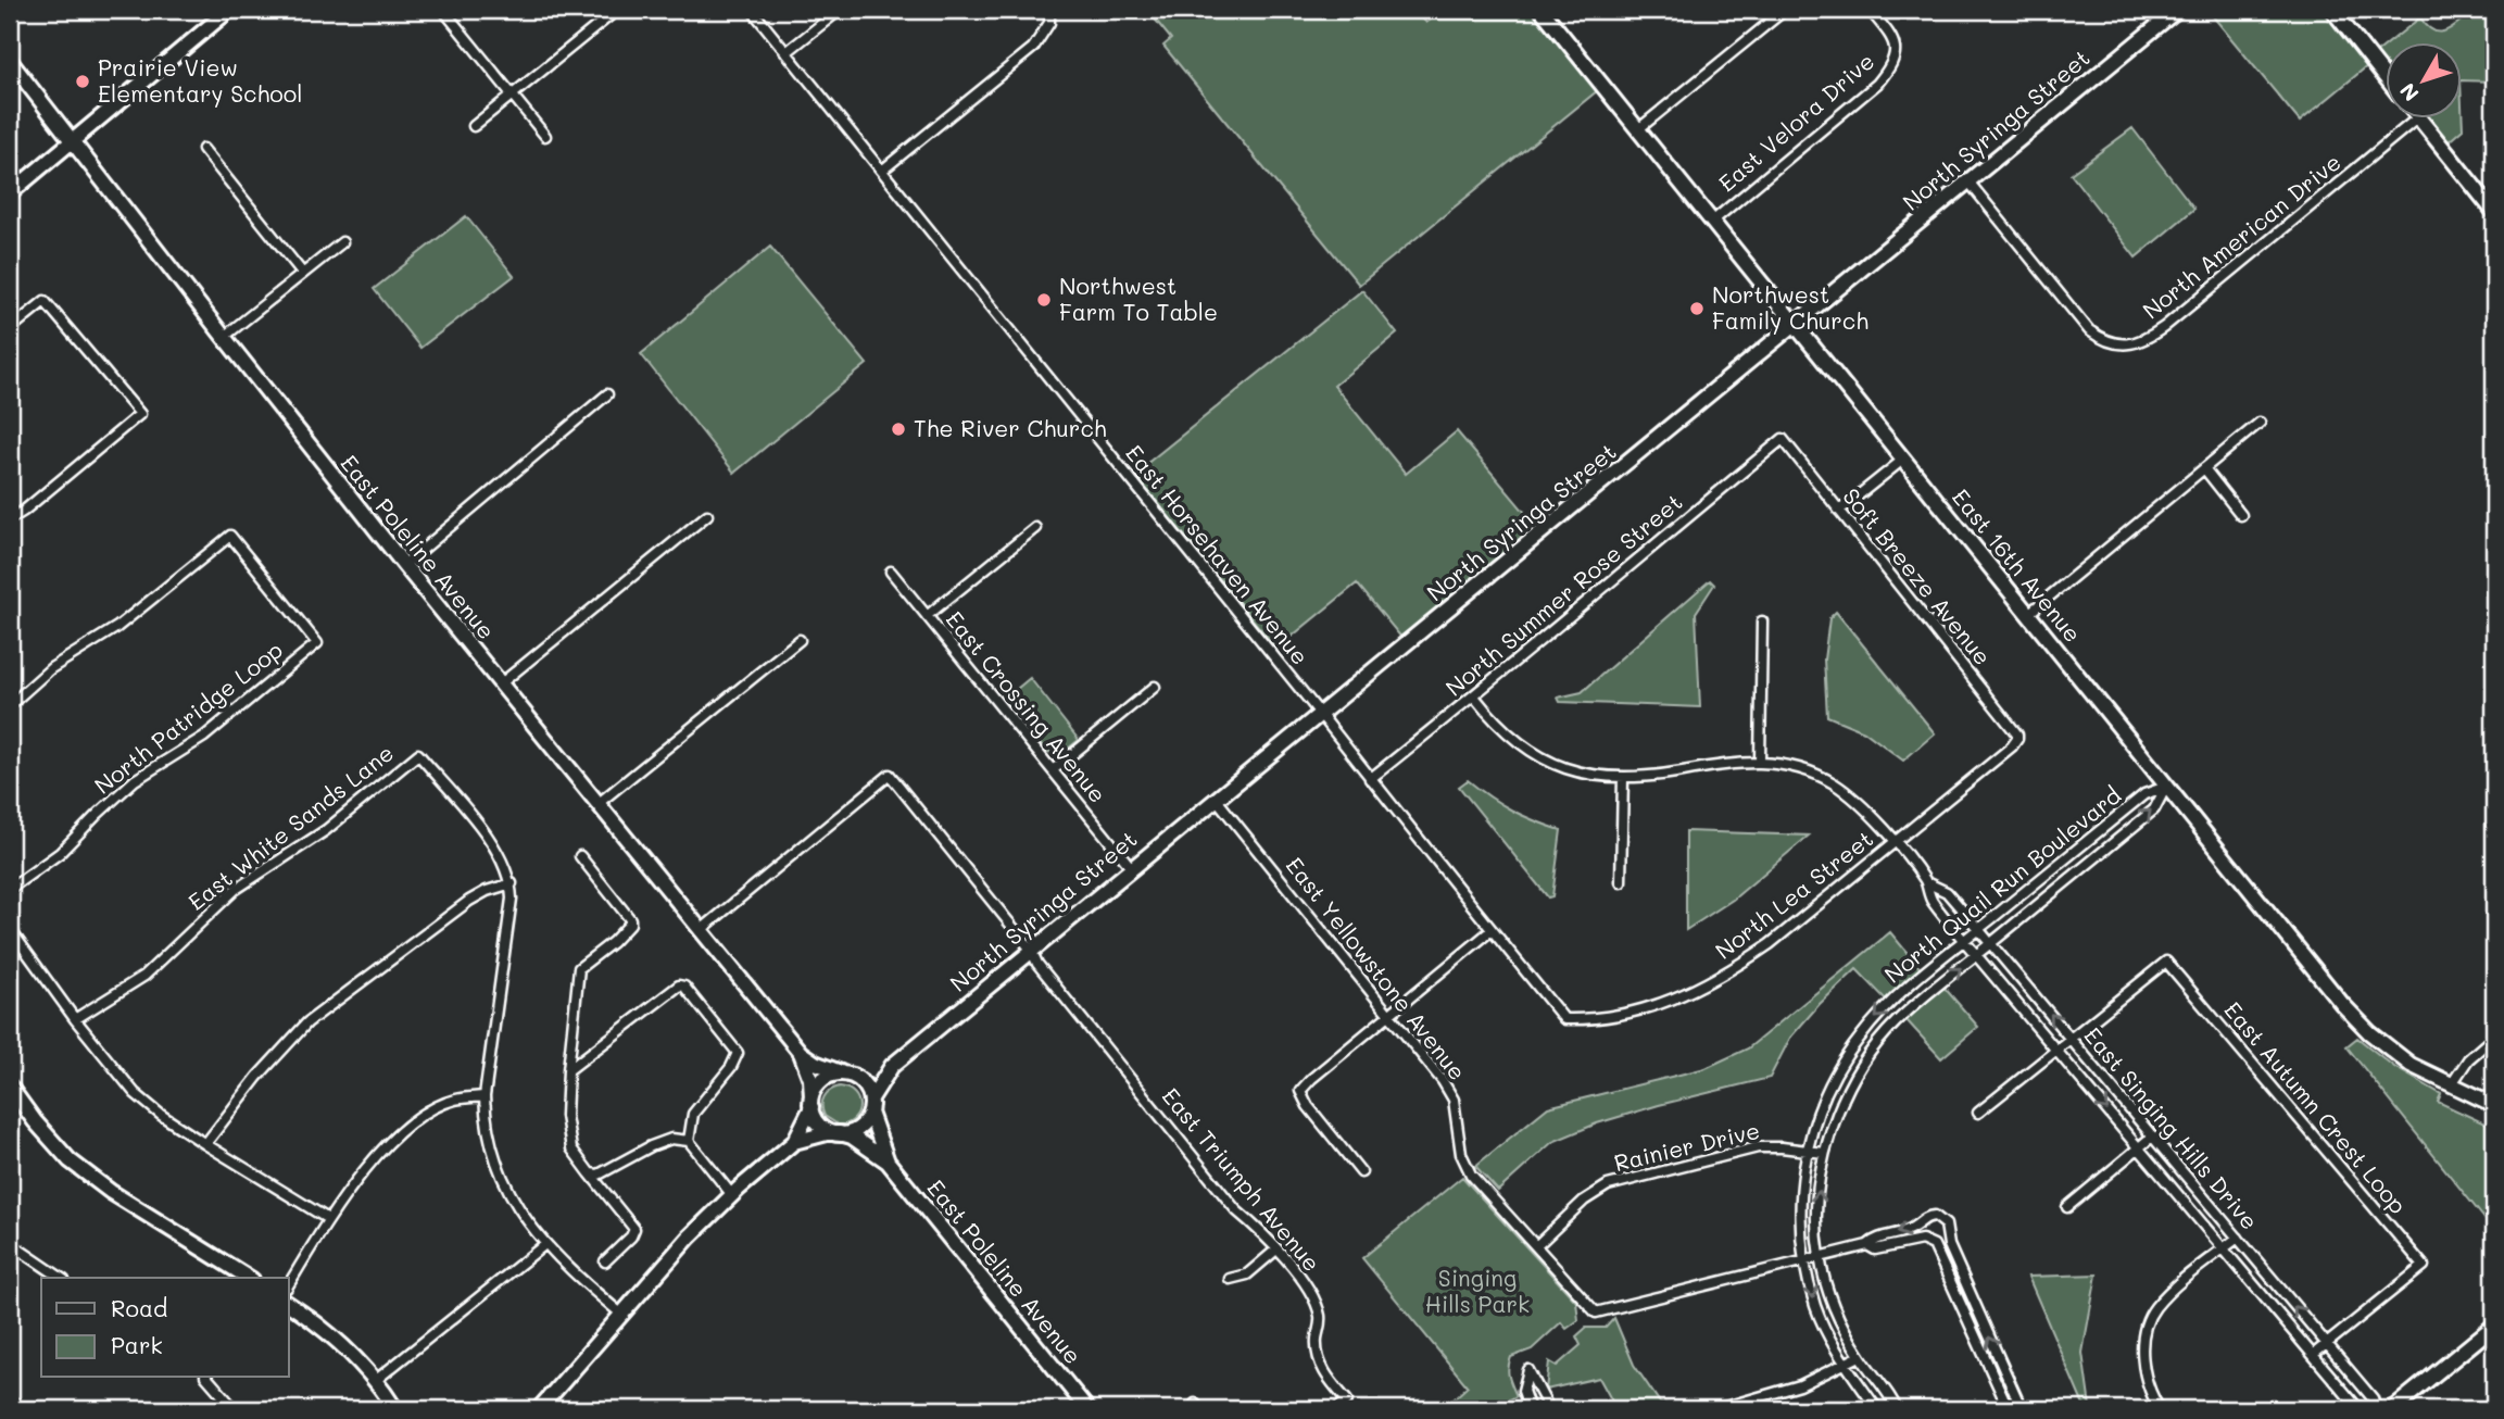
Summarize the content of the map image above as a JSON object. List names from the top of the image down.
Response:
{
  "streets": {
    "street": [
      "East Velora Drive",
      "North Syringa Street",
      "North American Drive",
      "East Poleline Avenue",
      "East Horsehaven Avenue",
      "East 16th Avenue",
      "Soft Breeze Avenue",
      "North Summer Rose Street",
      "East Crossing Avenue",
      "North Patridge Loop",
      "East White Sands Lane",
      "North Quail Run Boulevard",
      "North Lea Street",
      "East Yellowstone Avenue",
      "East Autumn Crest Loop",
      "East Singing Hills Drive",
      "Rainier Drive",
      "East Triumph Avenue"
    ]
  },
  "crossings": [
    ["East Velora Drive", "East 16th Avenue"],
    ["North Syringa Street", "North American Drive"],
    ["North Syringa Street", "East Poleline Avenue"],
    ["North Syringa Street", "East Horsehaven Avenue"],
    ["North Syringa Street", "East 16th Avenue"],
    ["North Syringa Street", "East Crossing Avenue"],
    ["North Syringa Street", "East Yellowstone Avenue"],
    ["North Syringa Street", "East Triumph Avenue"],
    ["East Poleline Avenue", "East Triumph Avenue"],
    ["East Horsehaven Avenue", "North Summer Rose Street"],
    ["East Horsehaven Avenue", "North Lea Street"],
    ["East 16th Avenue", "North Quail Run Boulevard"],
    ["Soft Breeze Avenue", "North Summer Rose Street"],
    ["Soft Breeze Avenue", "North Lea Street"],
    ["North Summer Rose Street", "East Singing Hills Drive"],
    ["North Quail Run Boulevard", "East Yellowstone Avenue"],
    ["North Quail Run Boulevard", "East Singing Hills Drive"],
    ["North Quail Run Boulevard", "Rainier Drive"],
    ["North Lea Street", "East Singing Hills Drive"],
    ["East Yellowstone Avenue", "Rainier Drive"],
    ["East Autumn Crest Loop", "East Singing Hills Drive"]
  ],
  "parks": ["Singing Hills Park"],
  "places": [
    "Prairie View Elementary School",
    "Northwest Farm To Table",
    "Northwest Family Church",
    "The River Church"
  ],
  "legend": ["Road", "Park"],
  "north": "bottom left"
}
